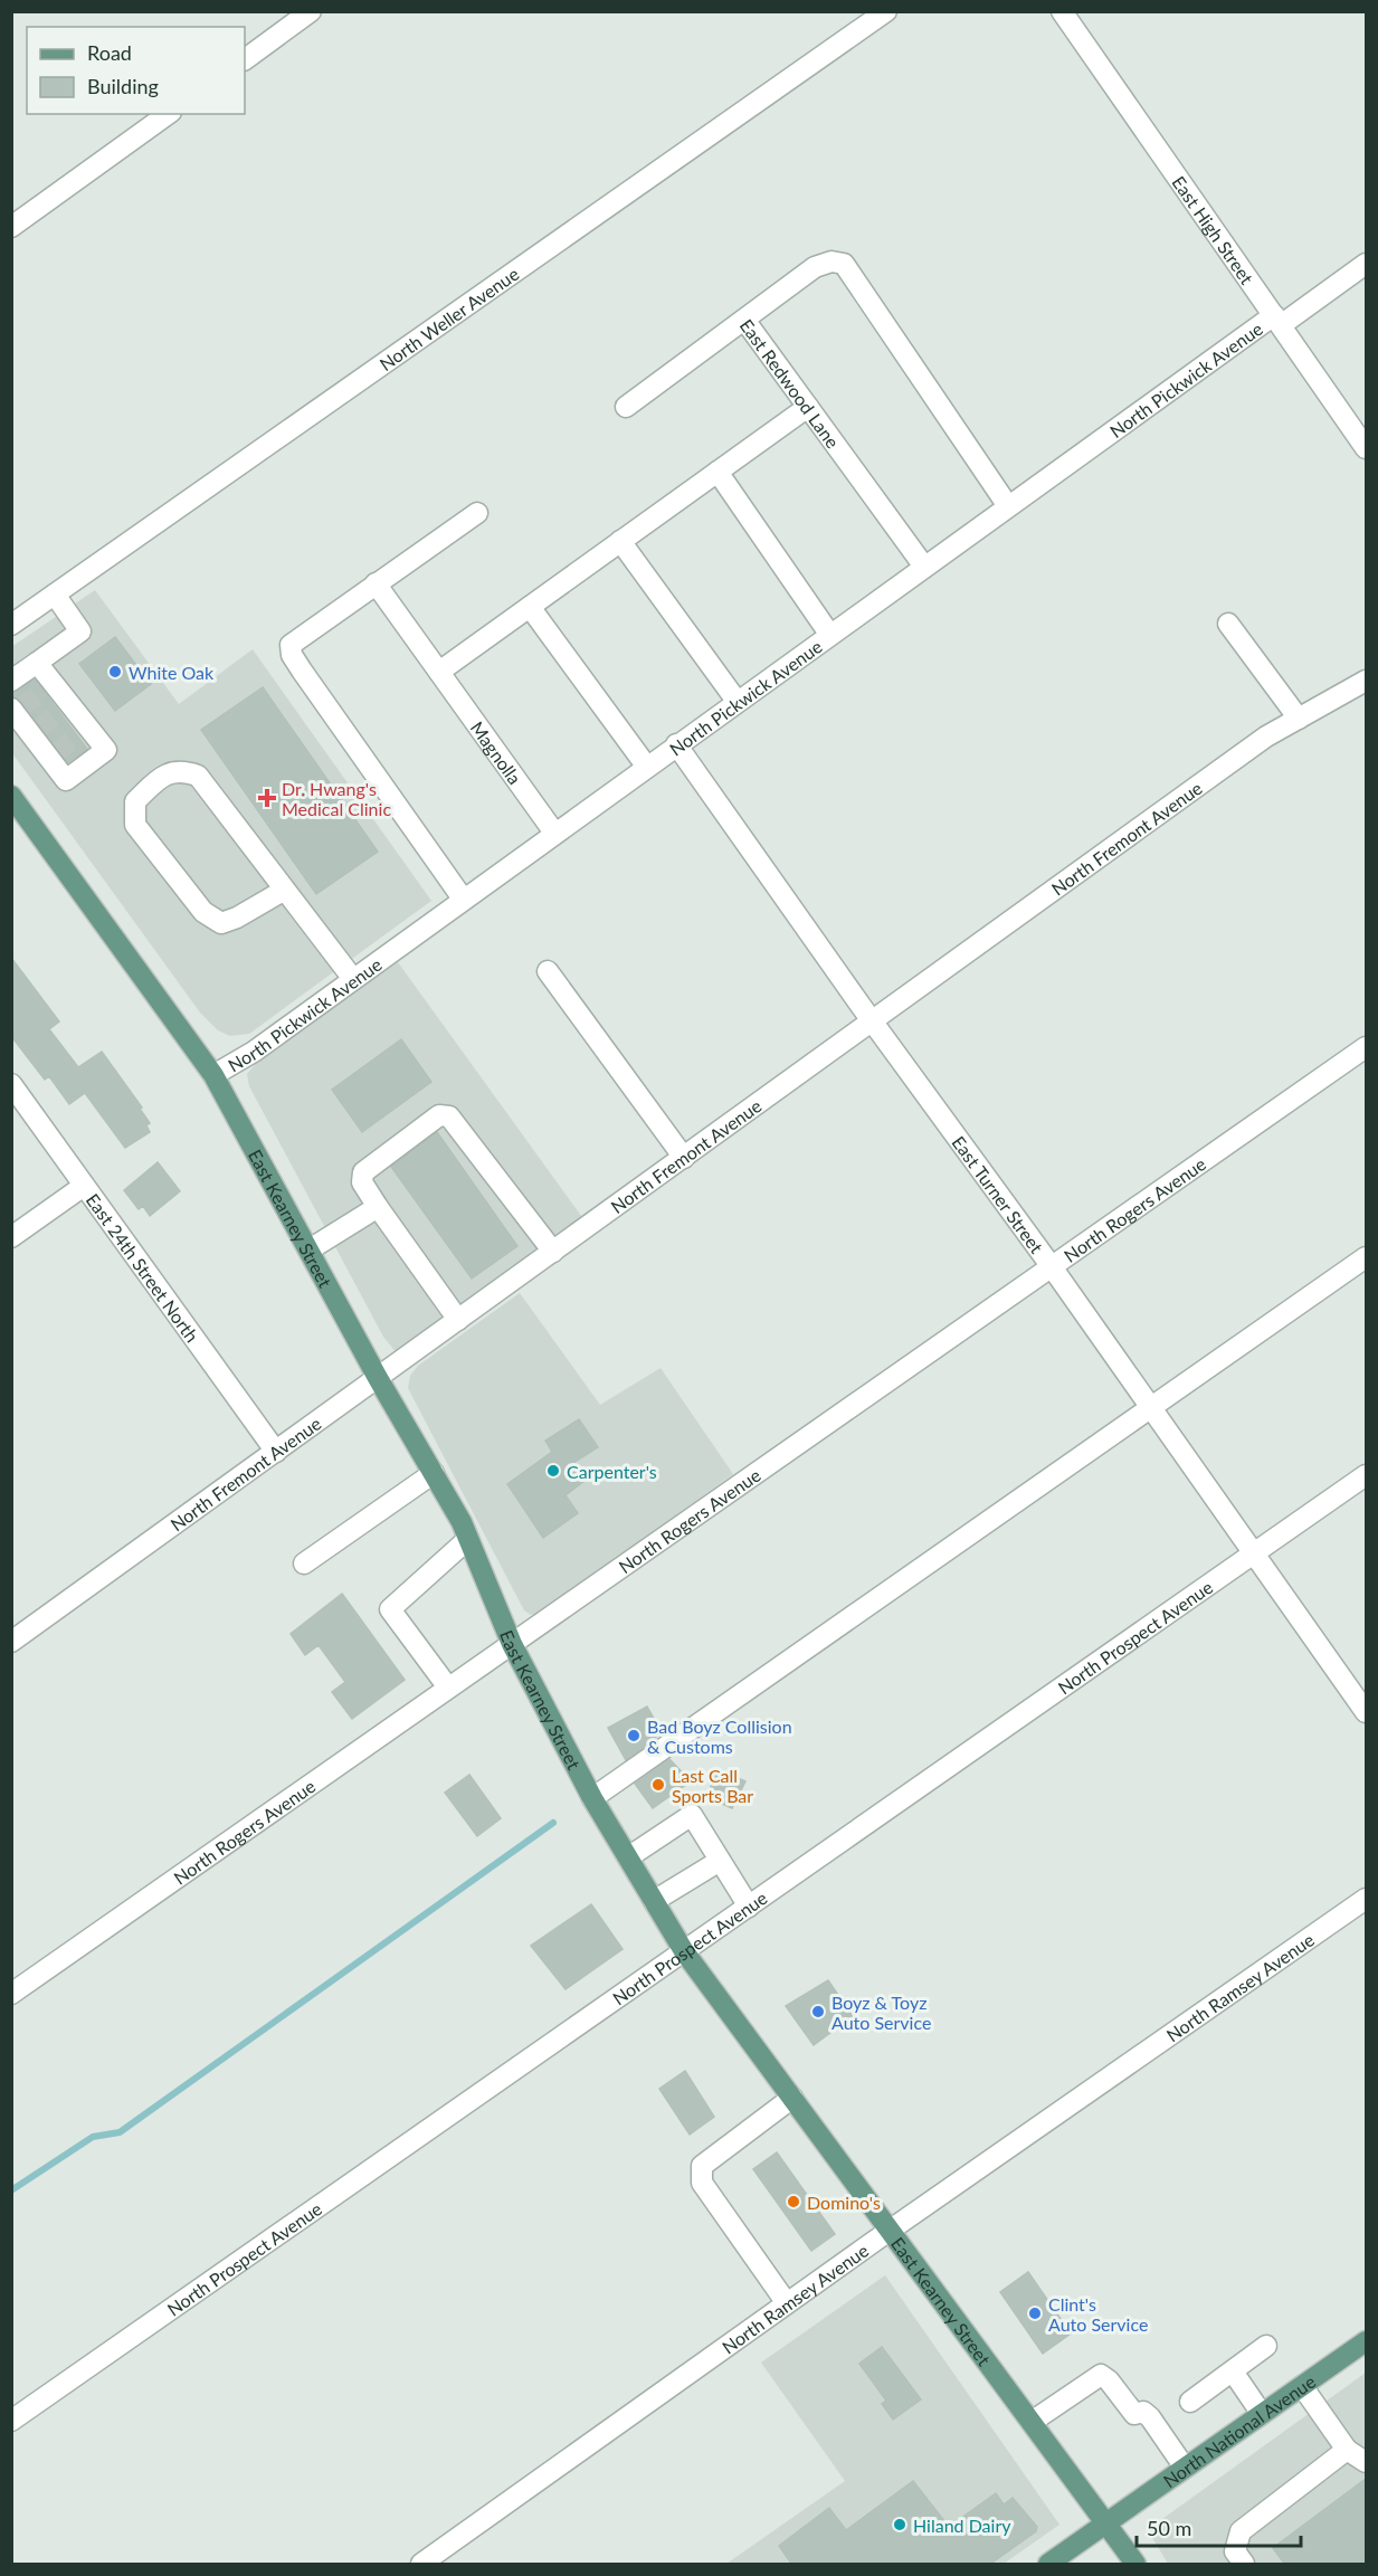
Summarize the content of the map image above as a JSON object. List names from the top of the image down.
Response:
{
  "streets": {
    "main road": ["East Kearney Street", "North National Avenue"],
    "street": [
      "East High Street",
      "North Weller Avenue",
      "North Pickwick Avenue",
      "East Redwood Lane",
      "Magnolla",
      "North Fremont Avenue",
      "East Turner Street",
      "North Rogers Avenue",
      "East 24th Street North",
      "North Prospect Avenue",
      "North Ramsey Avenue"
    ]
  },
  "crossings": [
    ["East High Street", "North Pickwick Avenue"],
    ["North Pickwick Avenue", "East Redwood Lane"],
    ["North Pickwick Avenue", "Magnolla"],
    ["North Pickwick Avenue", "East Turner Street"],
    ["North Pickwick Avenue", "East Kearney Street"],
    ["North Fremont Avenue", "East Turner Street"],
    ["North Fremont Avenue", "East Kearney Street"],
    ["North Fremont Avenue", "East 24th Street North"],
    ["East Turner Street", "North Rogers Avenue"],
    ["East Turner Street", "North Prospect Avenue"],
    ["North Rogers Avenue", "East Kearney Street"],
    ["East Kearney Street", "North Prospect Avenue"],
    ["East Kearney Street", "North Ramsey Avenue"],
    ["East Kearney Street", "North National Avenue"]
  ],
  "places": {
    "other": [
      "White Oak",
      "Carpenter's",
      "Bad Boyz Collision & Customs",
      "Last Call Sports Bar",
      "Boyz & Toyz Auto Service",
      "Domino's",
      "Clint's Auto Service",
      "Hiland Dairy"
    ],
    "health": ["Dr. Hwang's Medical Clinic"]
  },
  "legend": ["Road", "Building"],
  "scale_bar": "50 m"
}
